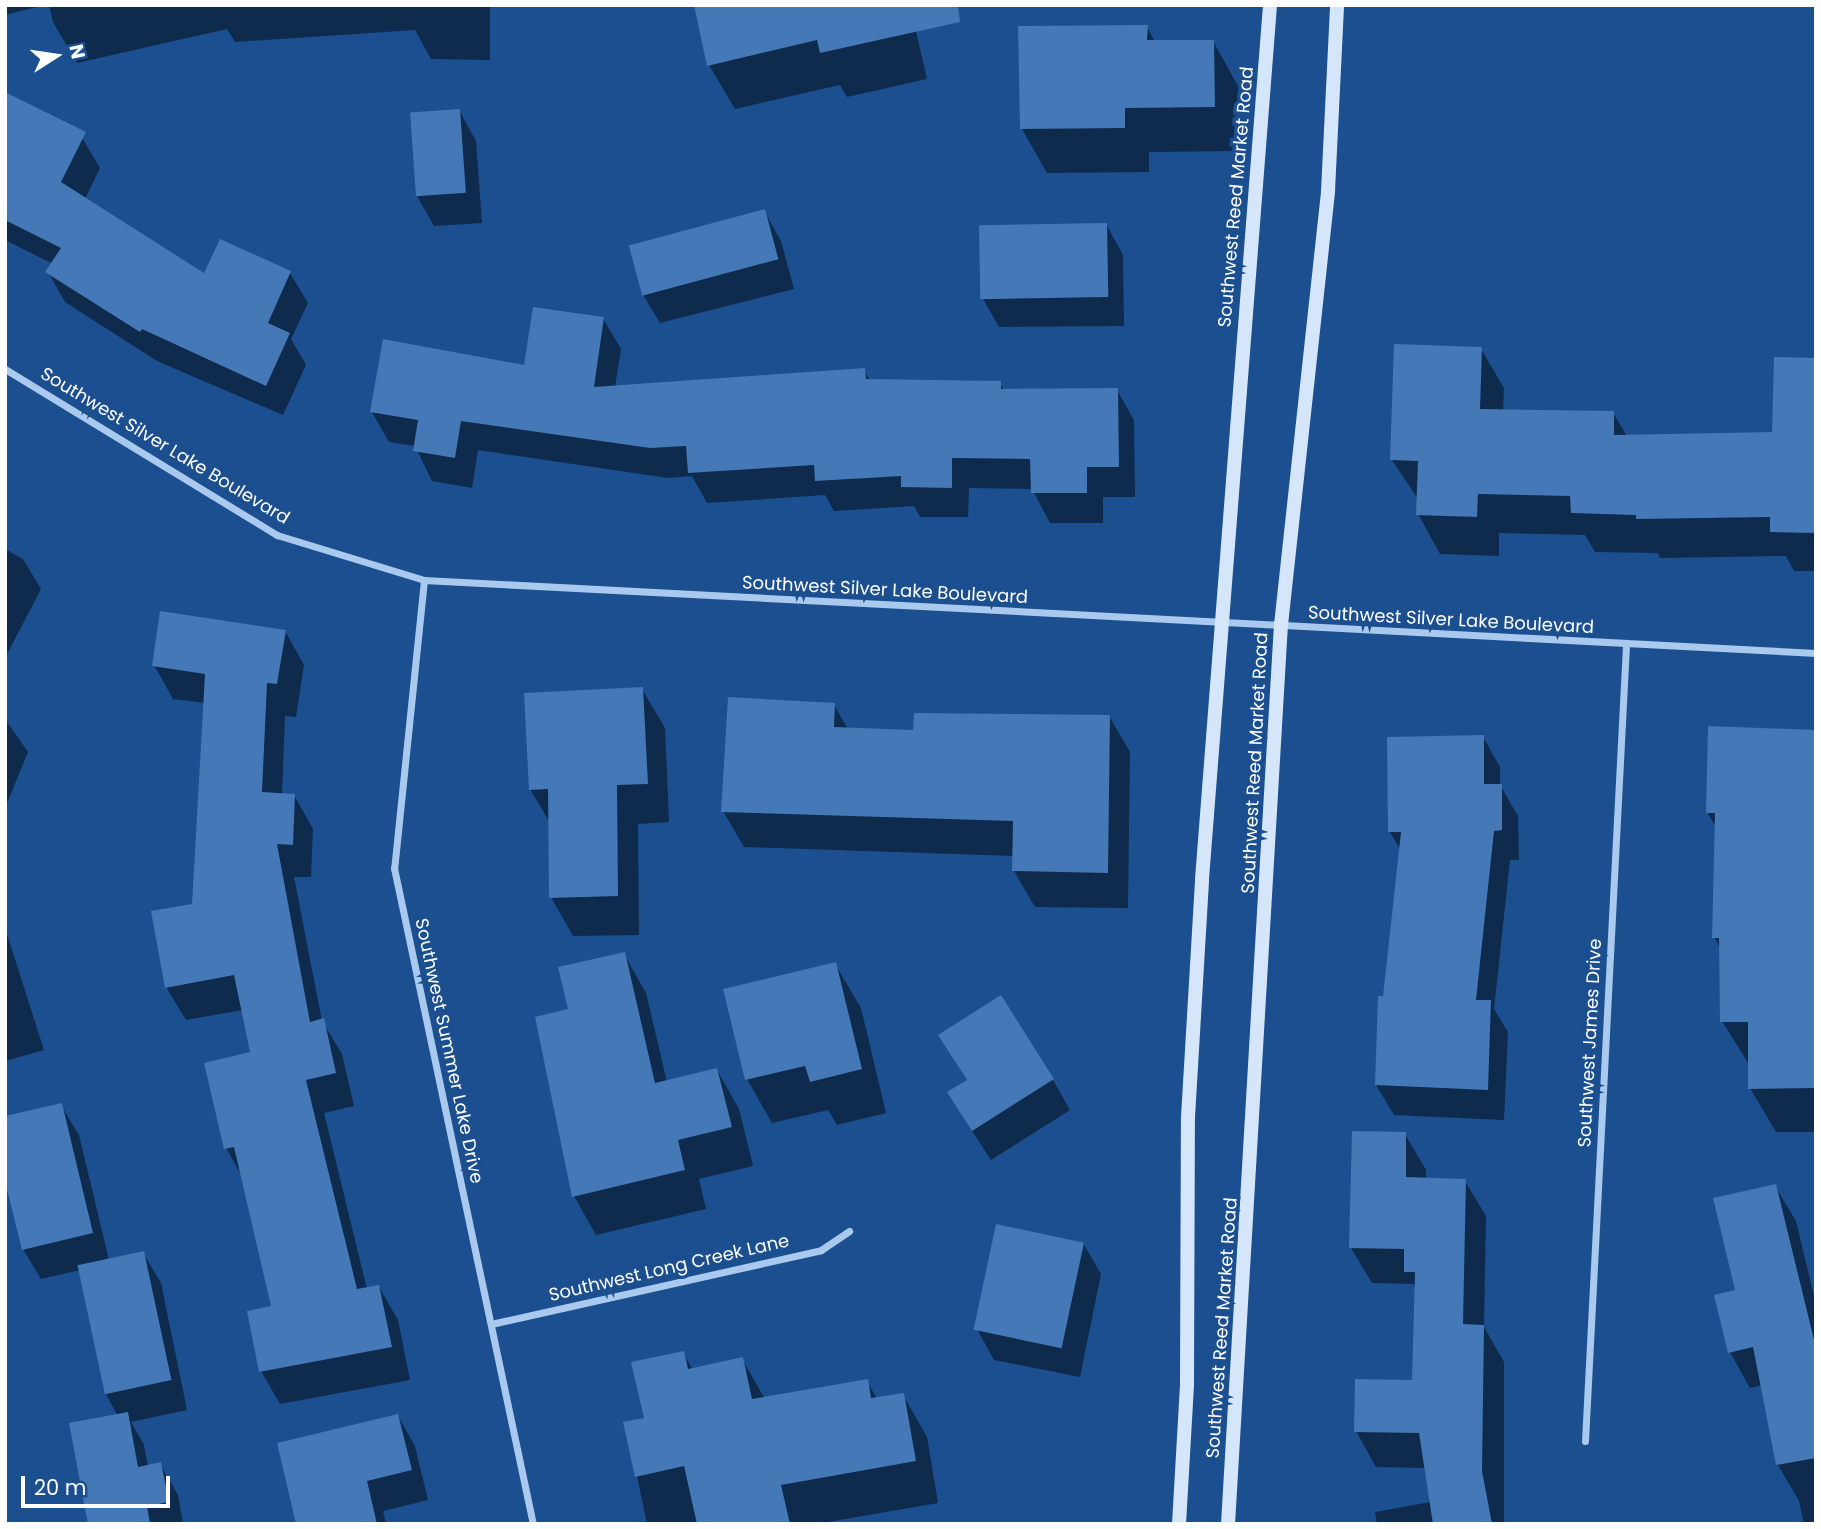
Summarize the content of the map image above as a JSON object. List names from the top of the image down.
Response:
{
  "streets": {
    "main road": ["Southwest Reed Market Road"],
    "street": [
      "Southwest Silver Lake Boulevard",
      "Southwest James Drive",
      "Southwest Summer Lake Drive",
      "Southwest Long Creek Lane"
    ]
  },
  "crossings": [
    ["Southwest Reed Market Road", "Southwest Silver Lake Boulevard"],
    ["Southwest Silver Lake Boulevard", "Southwest James Drive"],
    ["Southwest Silver Lake Boulevard", "Southwest Summer Lake Drive"],
    ["Southwest Summer Lake Drive", "Southwest Long Creek Lane"]
  ],
  "scale_bar": "20 m",
  "north": "right"
}
